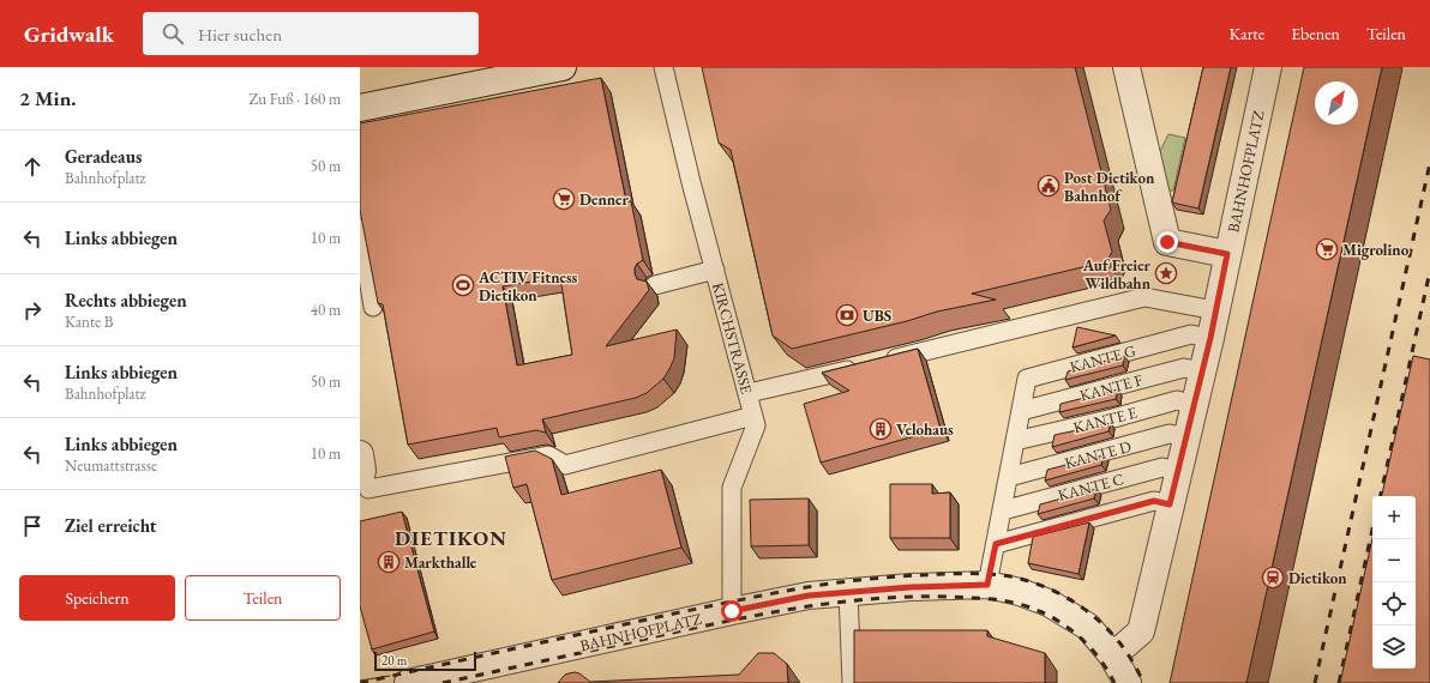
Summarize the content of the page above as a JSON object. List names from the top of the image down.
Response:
{
  "streets": {
    "street": ["BAHNHOFPLATZ"],
    "lane": [
      "KIRCHSTRASSE",
      "KANTE G",
      "KANTE F",
      "KANTE E",
      "KANTE D",
      "KANTE C"
    ]
  },
  "crossings": [
    ["BAHNHOFPLATZ", "KIRCHSTRASSE"],
    ["BAHNHOFPLATZ", "KANTE G"],
    ["BAHNHOFPLATZ", "KANTE F"],
    ["BAHNHOFPLATZ", "KANTE E"],
    ["BAHNHOFPLATZ", "KANTE D"],
    ["BAHNHOFPLATZ", "KANTE C"],
    ["KANTE G", "KANTE F"]
  ],
  "districts": ["DIETIKON"],
  "places": {
    "public building": ["Post Dietikon Bahnhof"],
    "supermarket": ["Denner", "Migrolino"],
    "place": ["Auf Freier Wildbahn"],
    "sports": ["ACTIV Fitness Dietikon"],
    "bank": ["UBS"],
    "building": ["Velohaus", "Markthalle"],
    "station": ["Dietikon"]
  },
  "scale_bar": "20 m",
  "north": "top right",
  "page": {
    "header": "Gridwalk",
    "search": "Hier suchen",
    "nav": ["Karte", "Ebenen", "Teilen"],
    "heading": ["2 Min.", "Zu Fuß · 160 m"],
    "list": [
      ["Geradeaus", "Bahnhofplatz", "50 m"],
      ["Links abbiegen", "10 m"],
      ["Rechts abbiegen", "Kante B", "40 m"],
      ["Links abbiegen", "Bahnhofplatz", "50 m"],
      ["Links abbiegen", "Neumattstrasse", "10 m"],
      "Ziel erreicht"
    ],
    "map_buttons": ["+", "−"],
    "buttons": ["Speichern", "Teilen"],
    "scale": "20 m"
  }
}
